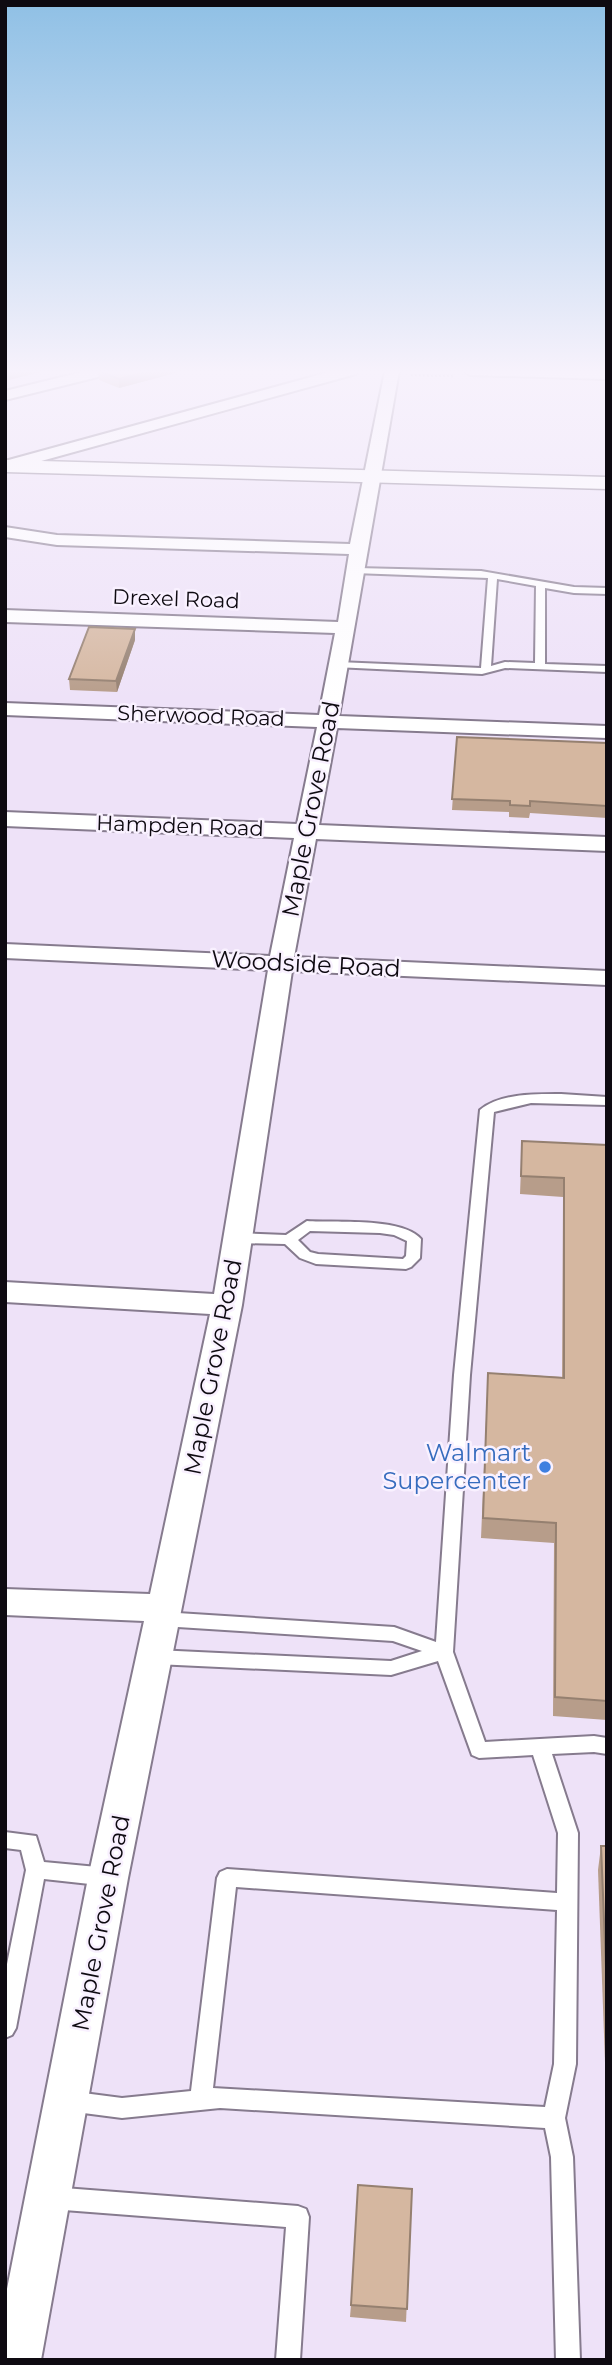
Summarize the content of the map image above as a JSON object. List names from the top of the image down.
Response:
{
  "streets": {
    "street": [
      "Drexel Road",
      "Sherwood Road",
      "Maple Grove Road",
      "Hampden Road",
      "Woodside Road"
    ]
  },
  "crossings": [
    ["Drexel Road", "Maple Grove Road"],
    ["Sherwood Road", "Maple Grove Road"],
    ["Maple Grove Road", "Hampden Road"],
    ["Maple Grove Road", "Woodside Road"]
  ],
  "places": ["Walmart Supercenter"]
}
